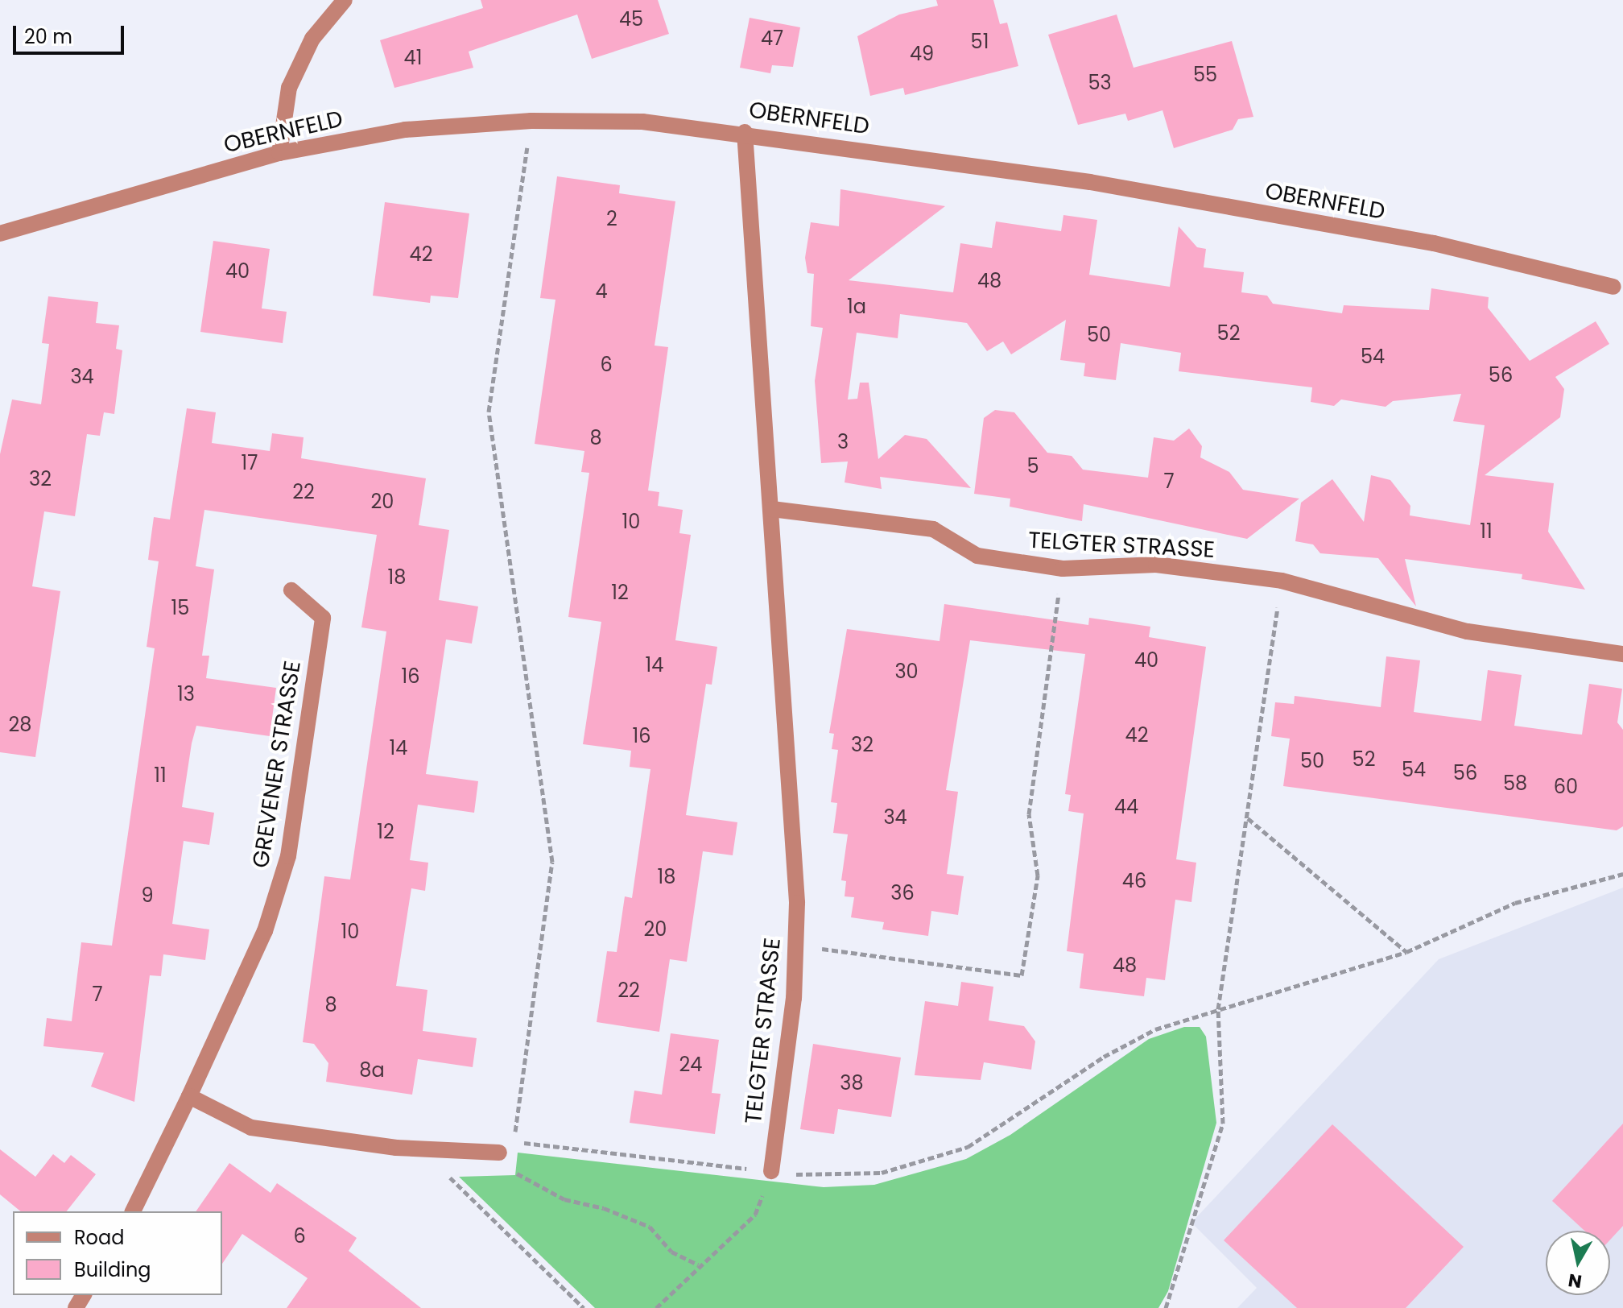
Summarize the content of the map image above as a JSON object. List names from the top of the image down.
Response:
{
  "streets": {
    "street": ["OBERNFELD", "TELGTER STRASSE", "GREVENER STRASSE"]
  },
  "crossings": [
    ["OBERNFELD", "TELGTER STRASSE"]
  ],
  "house_numbers": [
    "45",
    "47",
    "51",
    "49",
    "41",
    "55",
    "53",
    "2",
    "42",
    "40",
    "48",
    "4",
    "1a",
    "52",
    "50",
    "54",
    "6",
    "56",
    "34",
    "8",
    "3",
    "17",
    "5",
    "32",
    "7",
    "22",
    "20",
    "10",
    "11",
    "18",
    "12",
    "15",
    "40",
    "14",
    "30",
    "16",
    "13",
    "28",
    "42",
    "16",
    "32",
    "14",
    "52",
    "50",
    "54",
    "56",
    "11",
    "58",
    "60",
    "44",
    "34",
    "12",
    "18",
    "46",
    "36",
    "9",
    "20",
    "10",
    "48",
    "22",
    "7",
    "8",
    "24",
    "8a",
    "38",
    "6"
  ],
  "legend": ["Road", "Building"],
  "scale_bar": "20 m",
  "north": "bottom"
}
